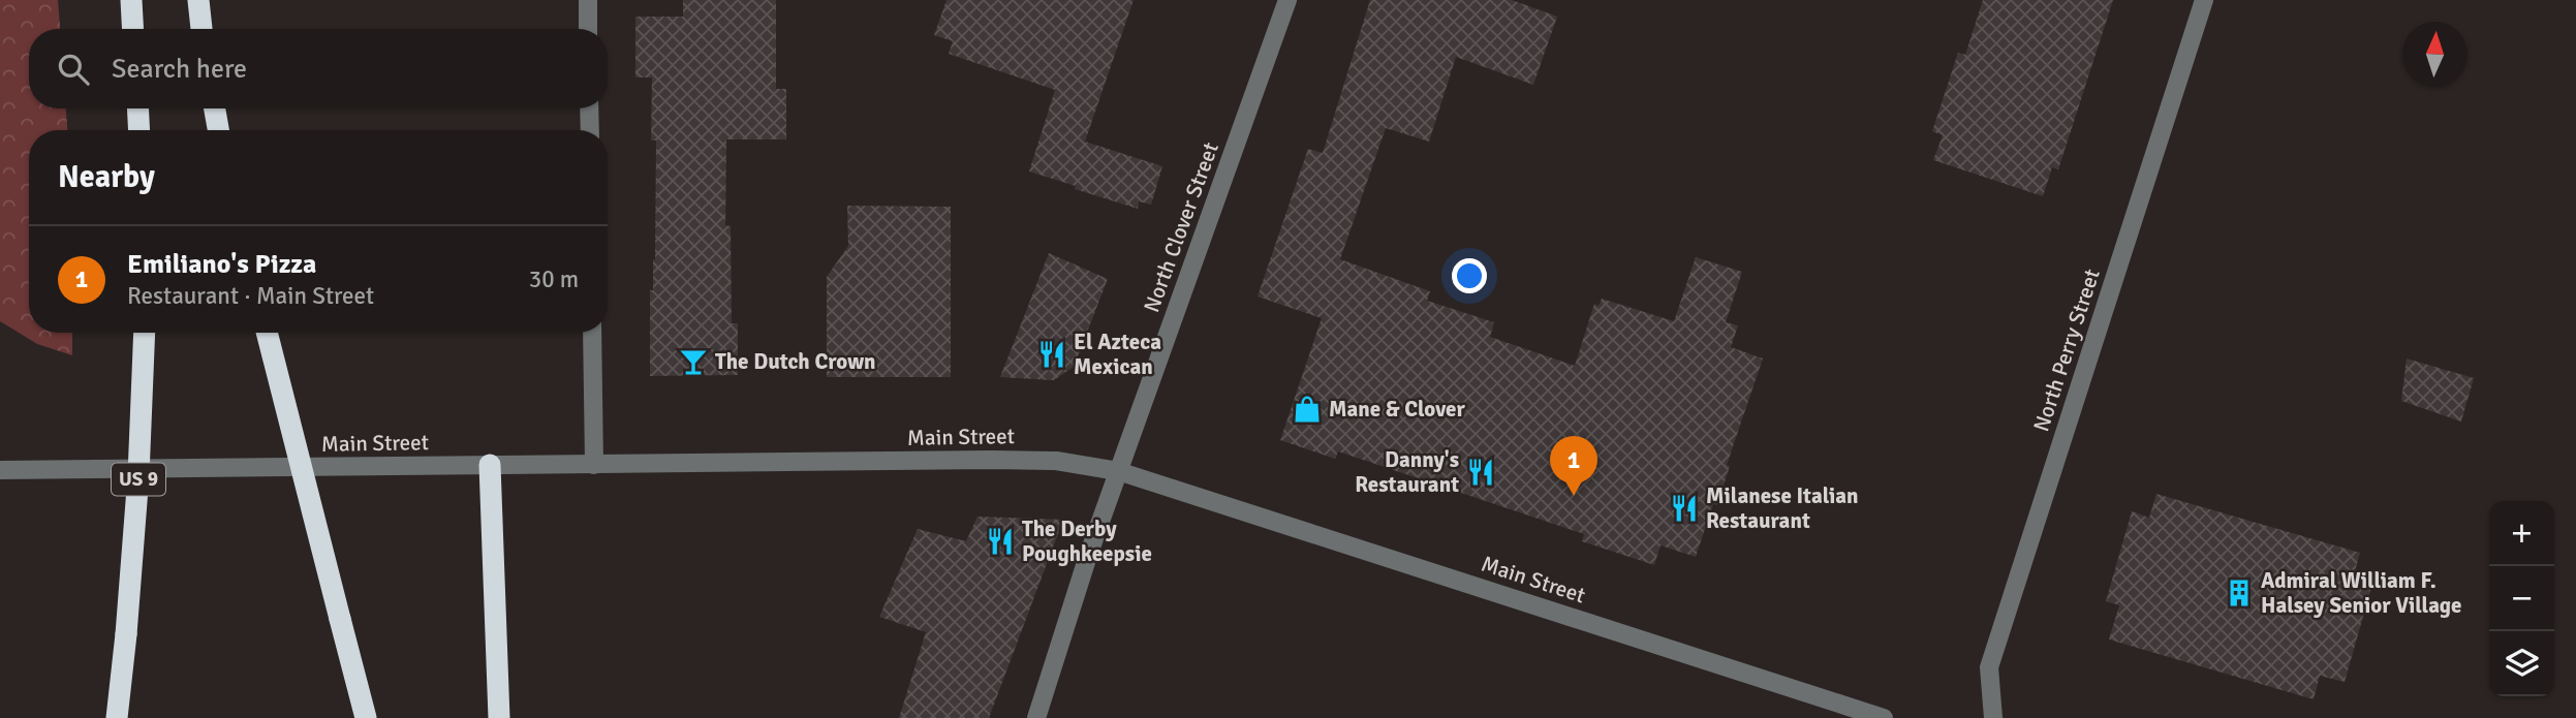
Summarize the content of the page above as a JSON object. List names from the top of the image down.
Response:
{
  "streets": {
    "highway": ["US 9"],
    "street": ["North Clover Street", "North Perry Street", "Main Street"]
  },
  "crossings": [
    ["North Clover Street", "Main Street"]
  ],
  "places": {
    "restaurant": [
      "El Azteca Mexican",
      "Danny's Restaurant",
      "Milanese Italian Restaurant",
      "The Derby Poughkeepsie"
    ],
    "bar": ["The Dutch Crown"],
    "shop": ["Mane & Clover"],
    "building": ["Admiral William F. Halsey Senior Village"]
  },
  "north": "top",
  "page": {
    "search": "Search here",
    "heading": "Nearby",
    "list": [
      {
        "mark": "1",
        "name": "Emiliano's Pizza",
        "note": "Restaurant · Main Street",
        "value": "30 m"
      }
    ],
    "pins": "1",
    "map_buttons": ["+", "−"]
  }
}
